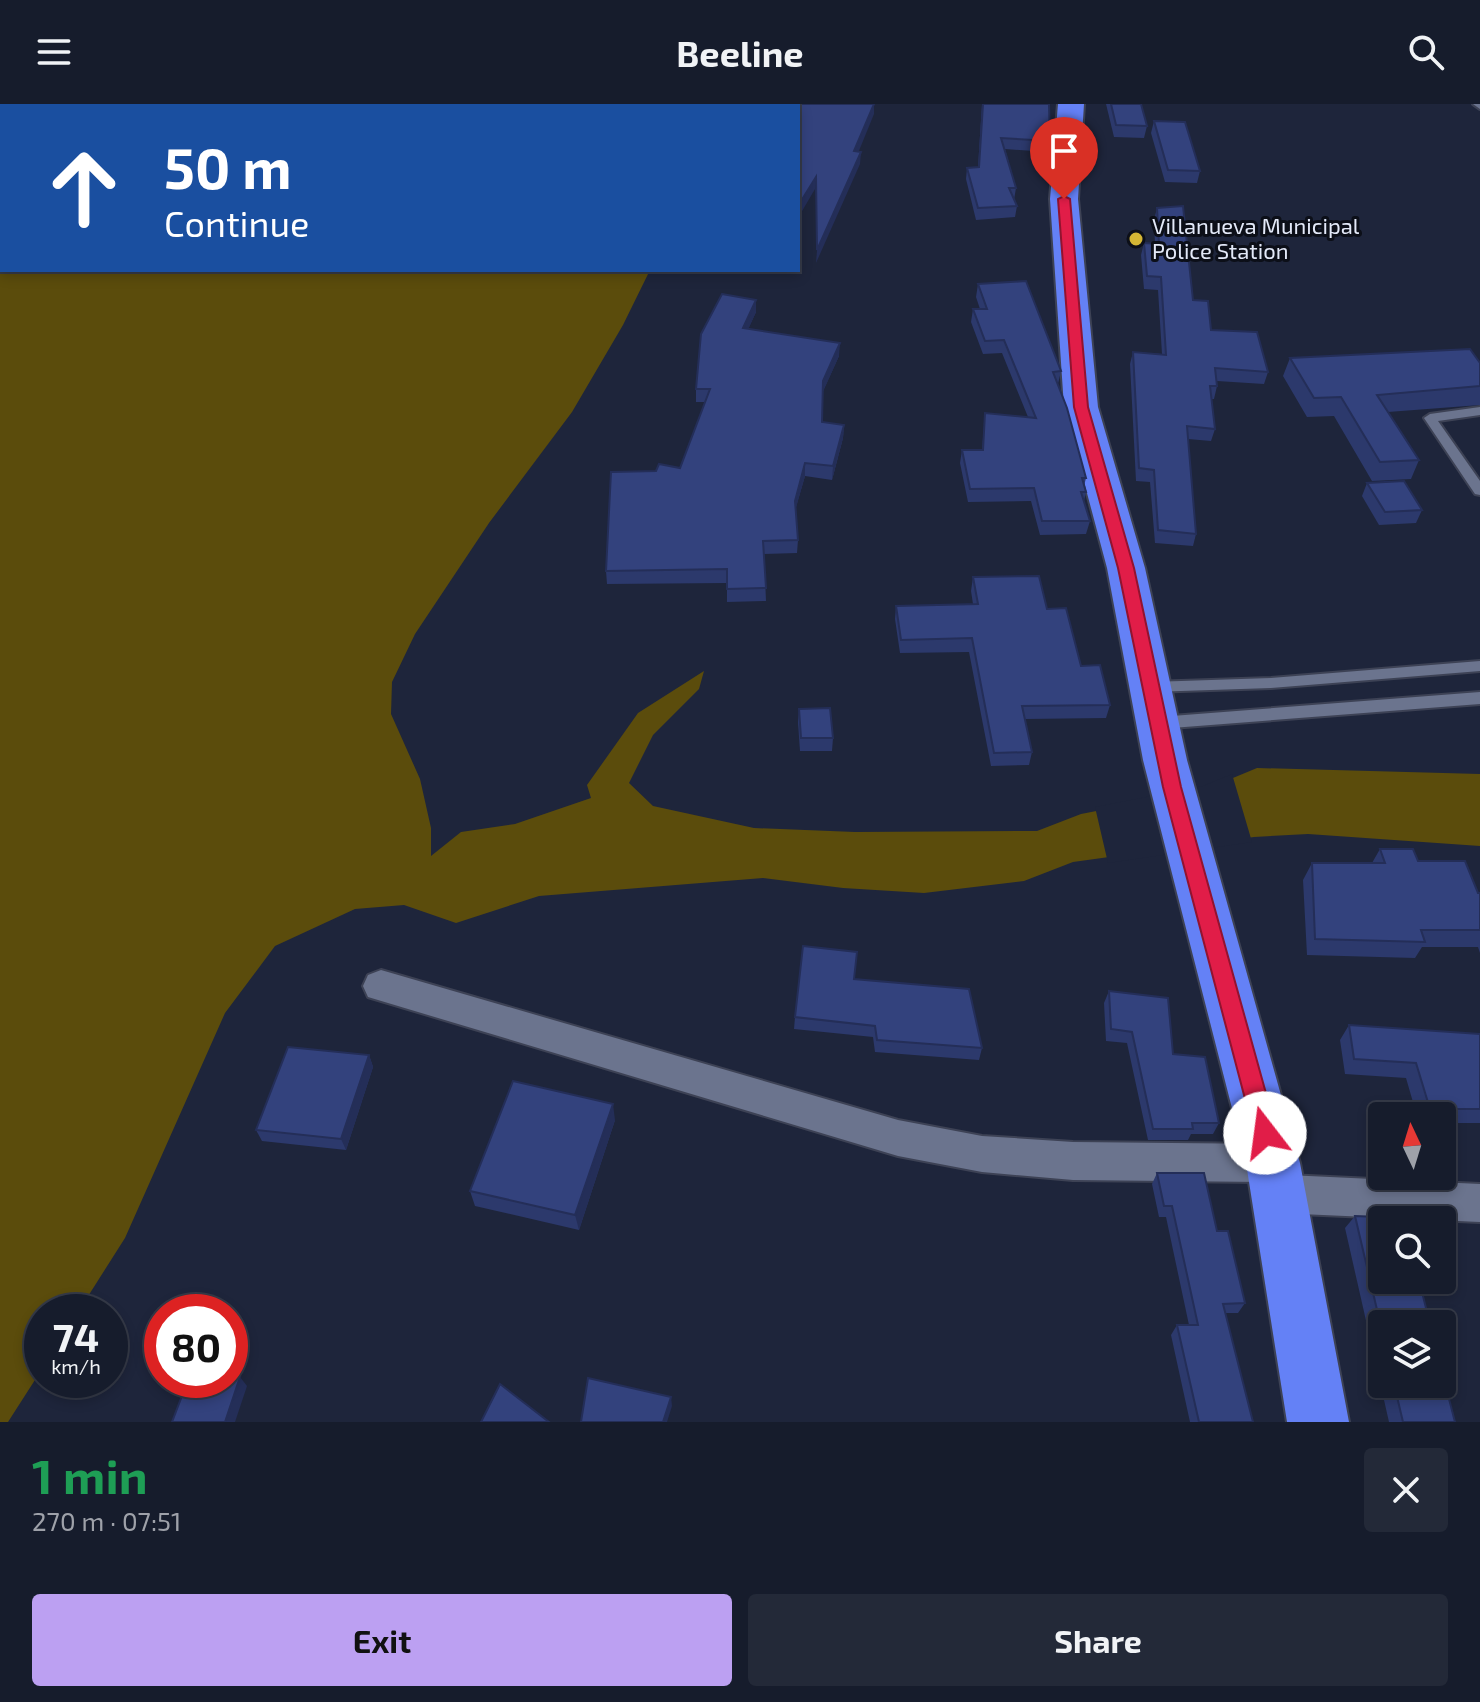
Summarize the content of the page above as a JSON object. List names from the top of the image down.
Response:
{
  "places": ["Villanueva Municipal Police Station"],
  "north": "top",
  "page": {
    "header": "Beeline",
    "turn": ["50 m", "Continue"],
    "speed": "74 km/h",
    "limit": "80",
    "heading": ["1 min", "270 m · 07:51"],
    "buttons": ["Exit", "Share"]
  }
}
